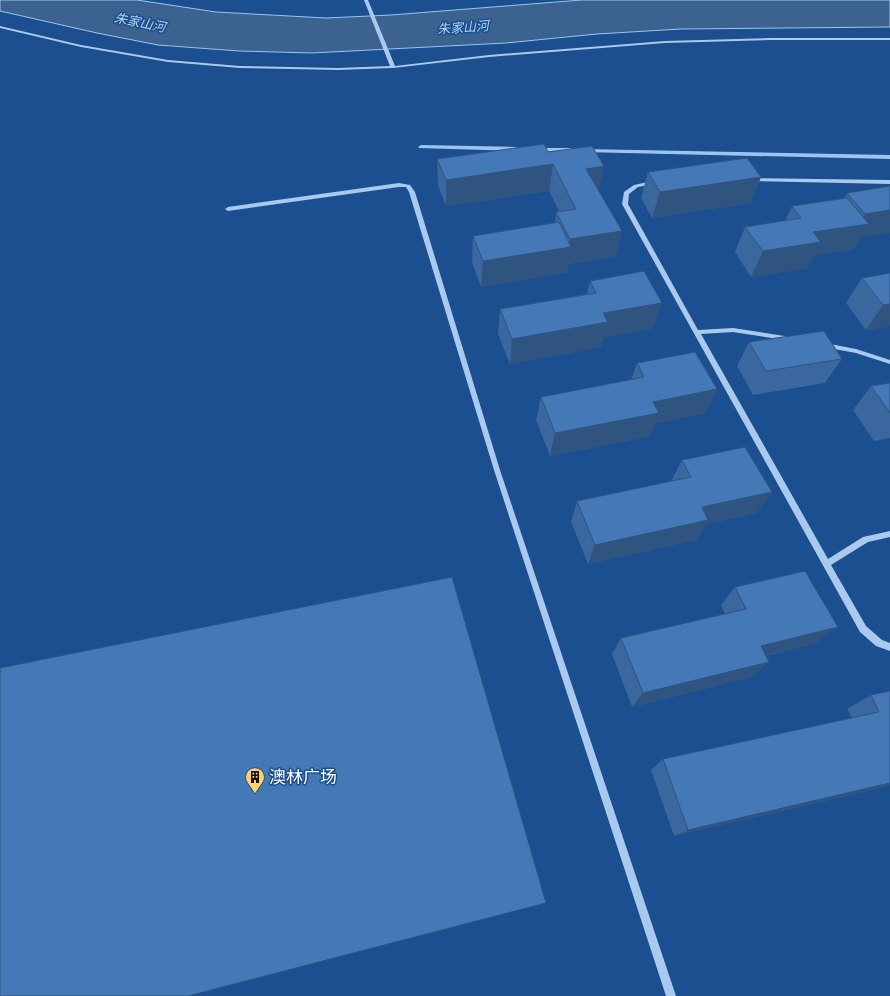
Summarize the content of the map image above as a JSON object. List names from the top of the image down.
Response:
{
  "water": ["朱家山河"],
  "places": {
    "building": ["澳林广场"]
  }
}
